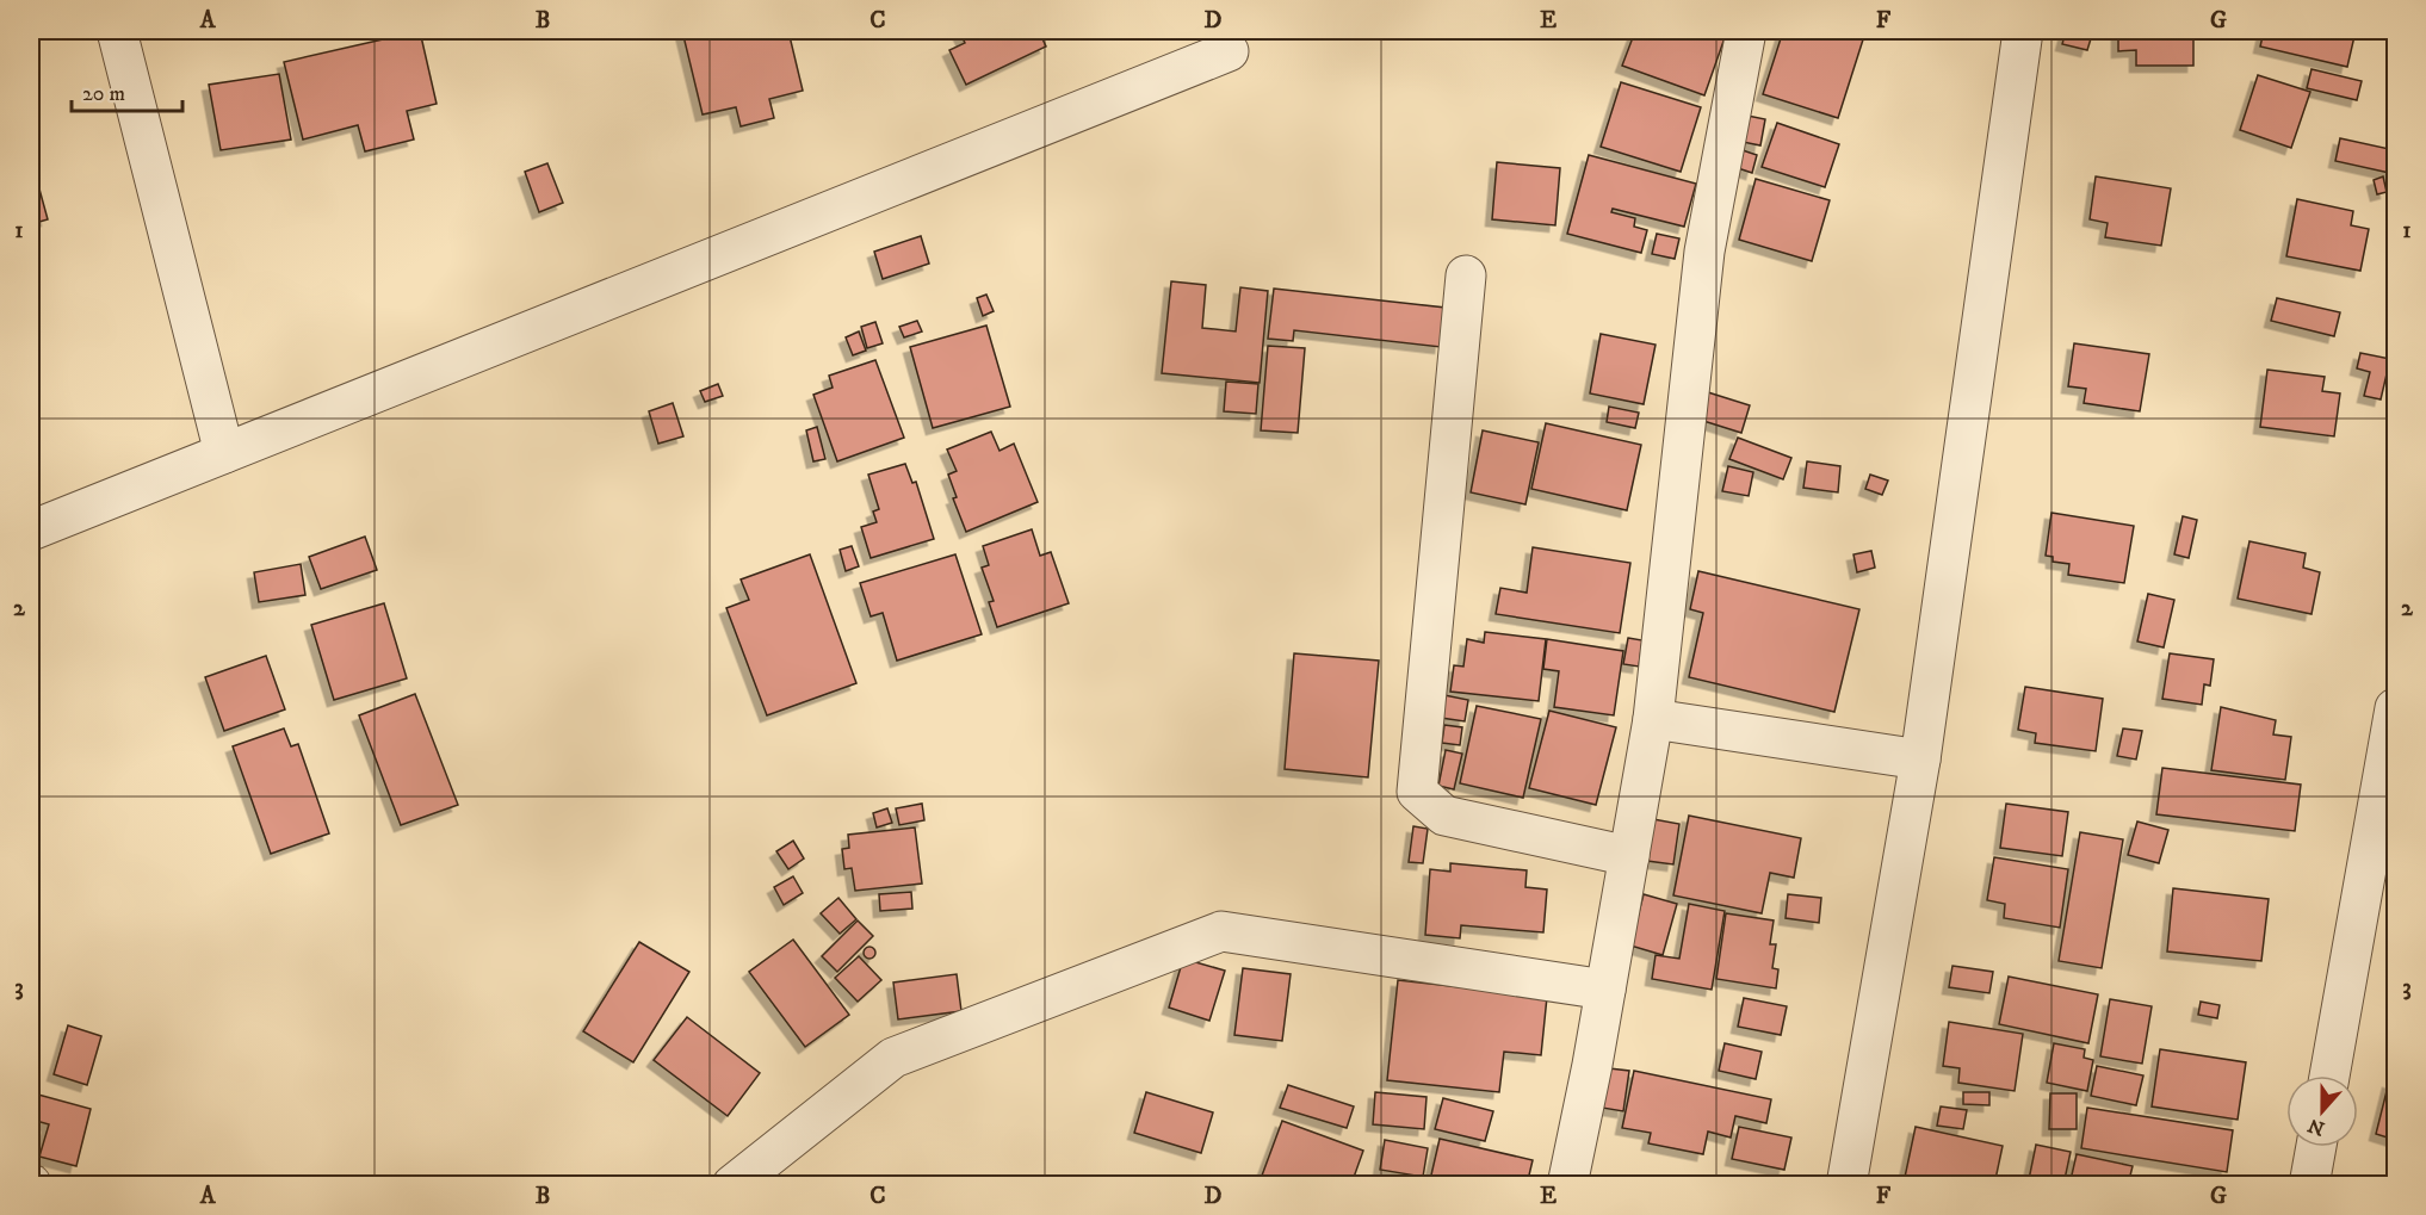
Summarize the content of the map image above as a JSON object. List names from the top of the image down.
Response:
{
  "scale_bar": "20 m",
  "north": "bottom",
  "grid": {
    "columns": [
      "A",
      "B",
      "C",
      "D",
      "E",
      "F",
      "G"
    ],
    "rows": ["1", "2", "3"]
  }
}
